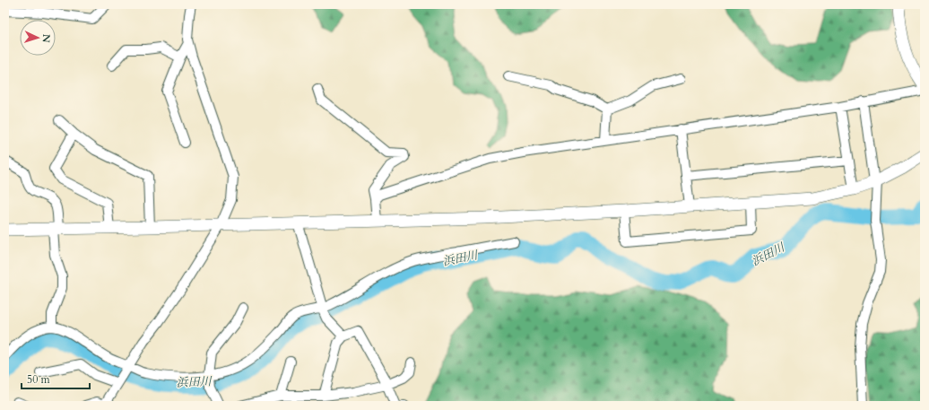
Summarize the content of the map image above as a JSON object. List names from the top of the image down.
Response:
{
  "water": ["浜田川"],
  "scale_bar": "50 m",
  "north": "right"
}
